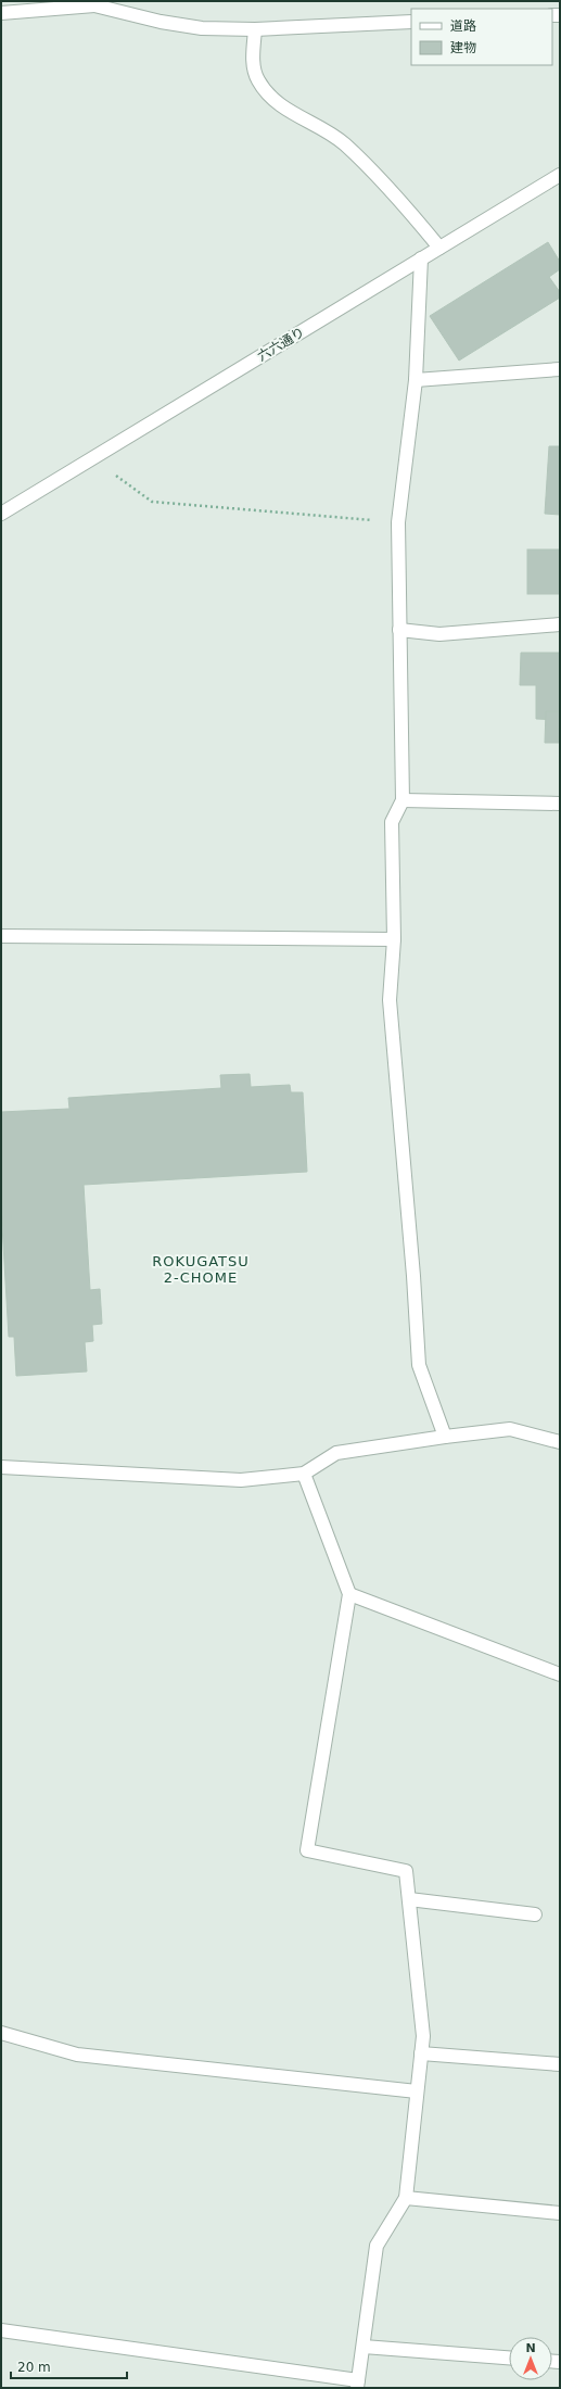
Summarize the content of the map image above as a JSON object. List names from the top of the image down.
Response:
{
  "streets": {
    "street": ["六六通り"]
  },
  "districts": ["ROKUGATSU 2-CHOME"],
  "legend": ["道路", "建物"],
  "scale_bar": "20 m",
  "north": "top"
}
